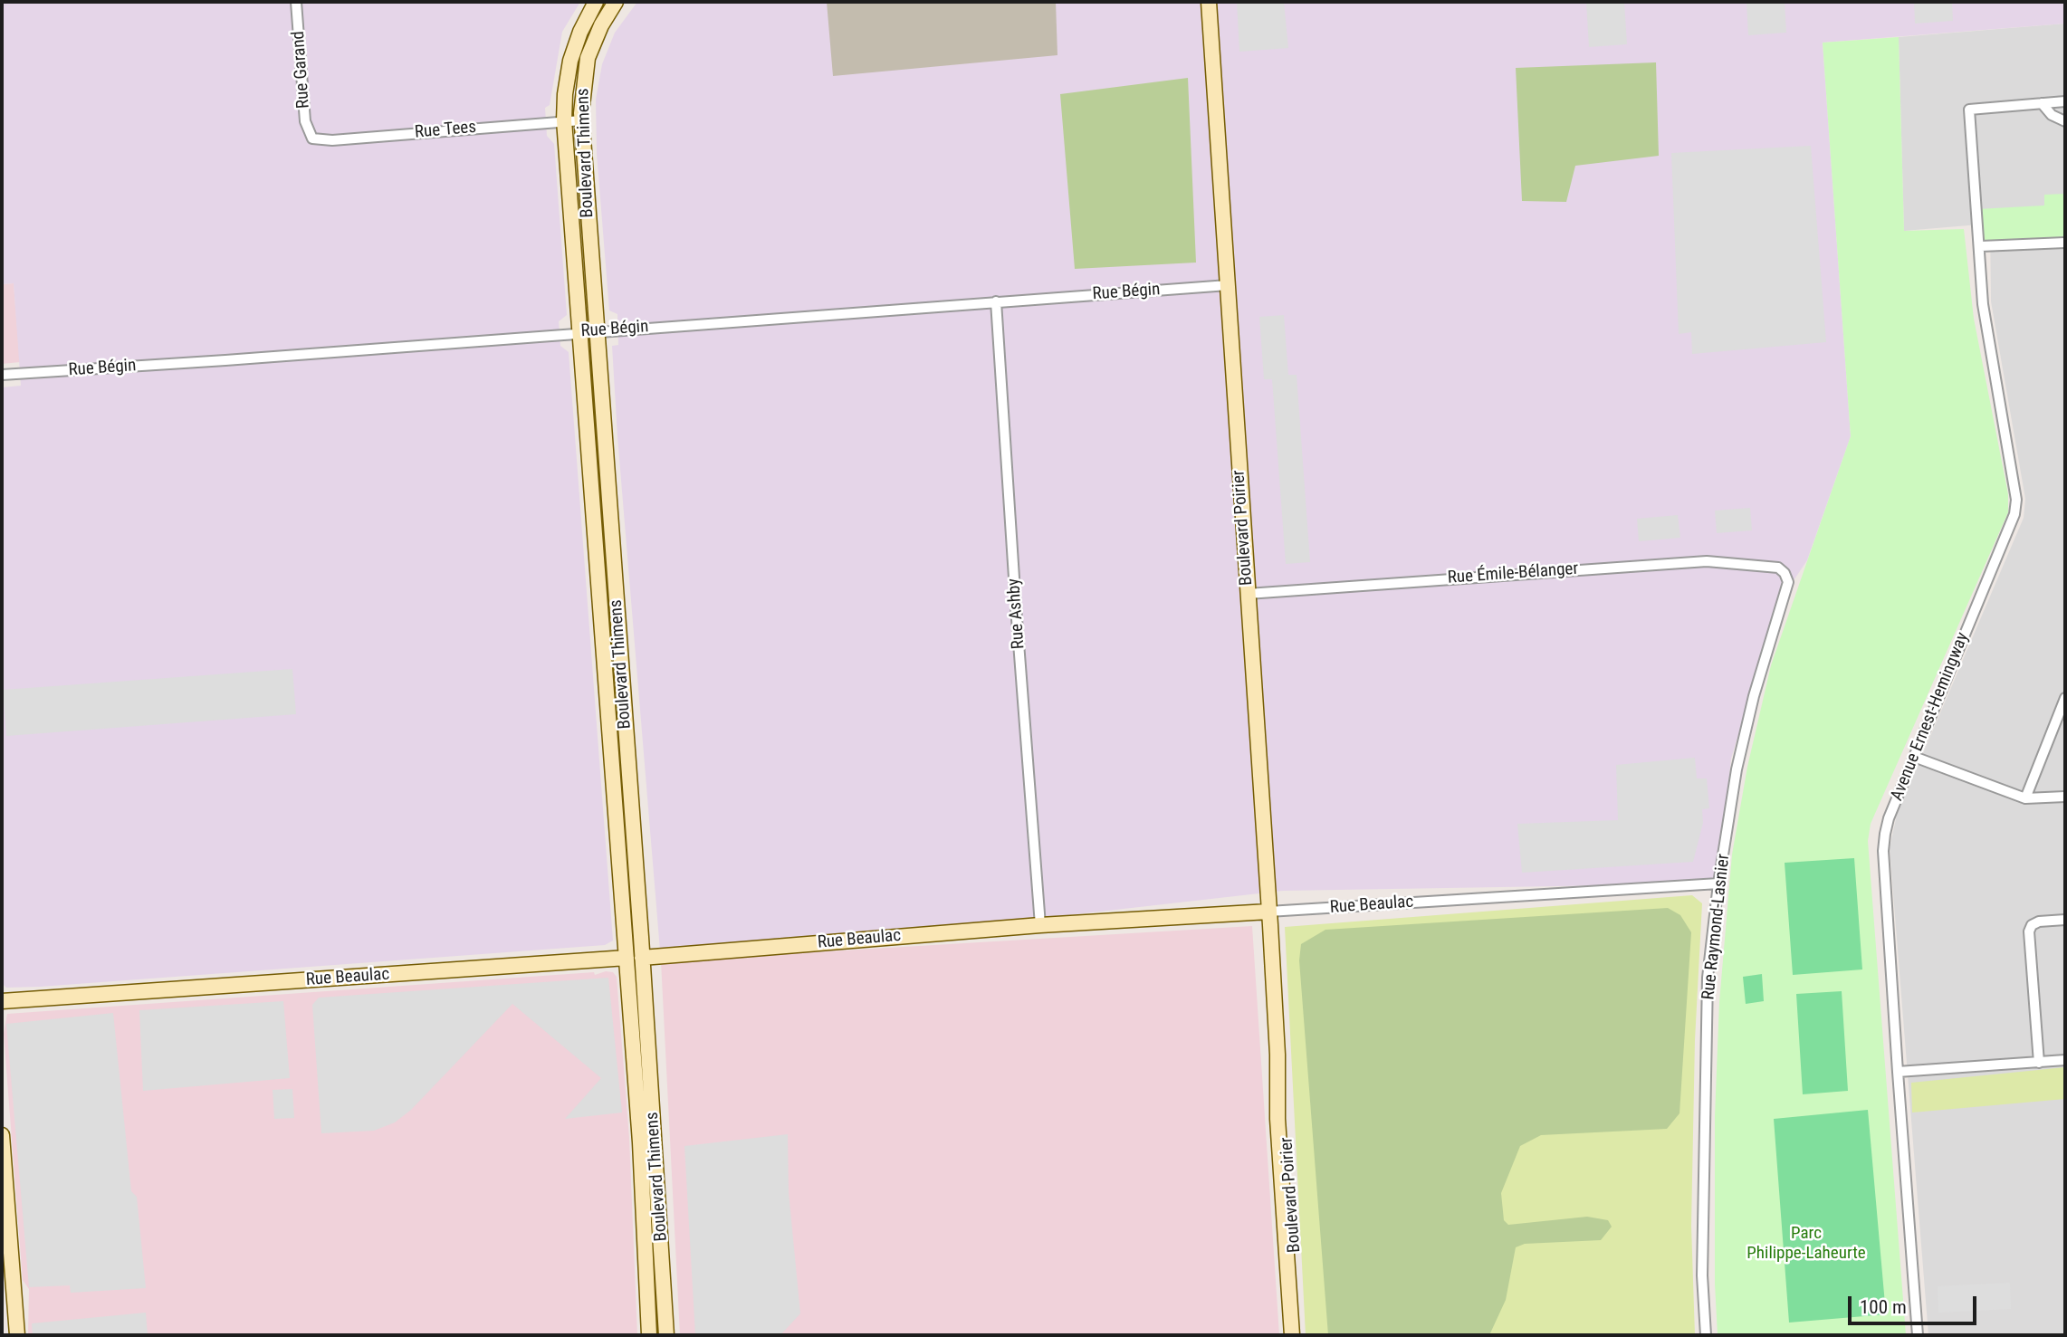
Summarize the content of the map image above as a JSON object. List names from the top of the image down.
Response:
{
  "streets": {
    "street": [
      "Rue Garand",
      "Rue Tees",
      "Boulevard Thimens",
      "Rue Bégin",
      "Boulevard Poirier",
      "Rue Émile-Bélanger",
      "Rue Ashby",
      "Avenue Ernest-Hemingway",
      "Rue Beaulac",
      "Rue Raymond-Lasnier"
    ]
  },
  "crossings": [
    ["Rue Garand", "Rue Tees"],
    ["Rue Tees", "Boulevard Thimens"],
    ["Boulevard Thimens", "Rue Bégin"],
    ["Boulevard Thimens", "Rue Beaulac"],
    ["Rue Bégin", "Boulevard Poirier"],
    ["Rue Bégin", "Rue Ashby"],
    ["Boulevard Poirier", "Rue Émile-Bélanger"],
    ["Boulevard Poirier", "Rue Beaulac"],
    ["Rue Émile-Bélanger", "Rue Raymond-Lasnier"],
    ["Rue Ashby", "Rue Beaulac"],
    ["Rue Beaulac", "Rue Raymond-Lasnier"]
  ],
  "parks": ["Parc Philippe-Laheurte"],
  "scale_bar": "100 m"
}
